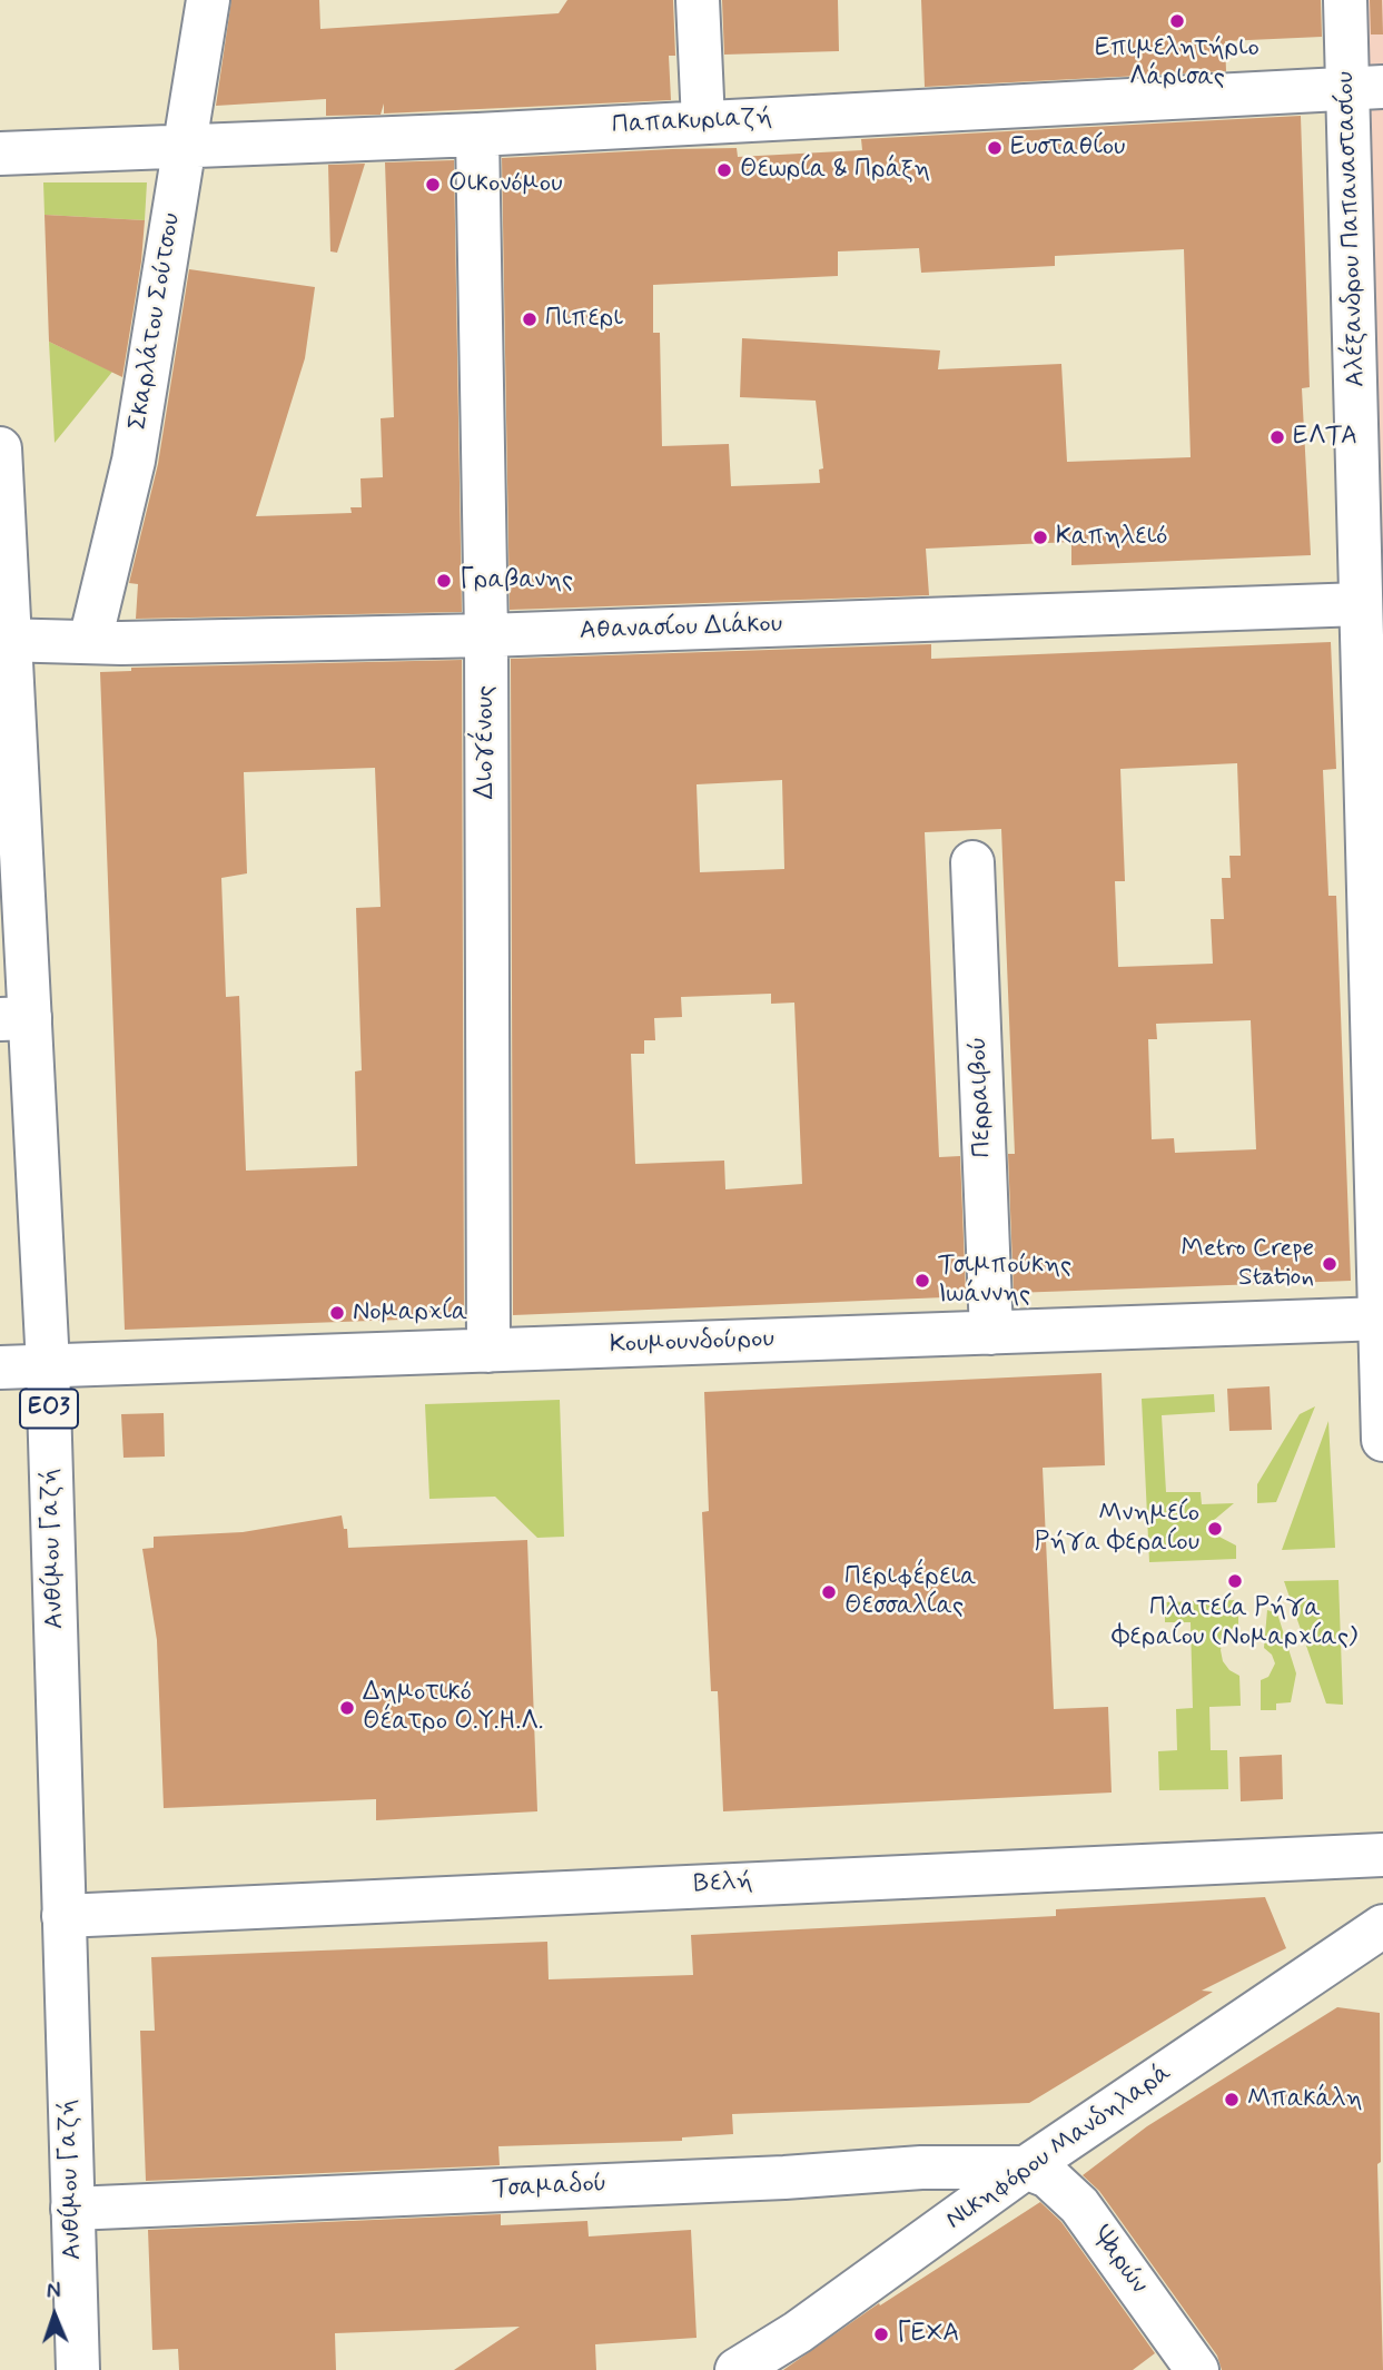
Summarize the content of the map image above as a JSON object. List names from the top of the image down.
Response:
{
  "streets": {
    "street": [
      "Παπακυριαζή",
      "Αλέξανδρου Παπαναστασίου",
      "Σκαρλάτου Σούτσου",
      "Αθανασίου Διάκου",
      "Διογένους",
      "Περραιβού",
      "Κουμουνδούρου",
      "ΕΟ3",
      "Ανθίμου Γαζή",
      "Βελή",
      "Νικηφόρου Μανδηλαρά",
      "Τσαμαδού",
      "Ψαρών"
    ]
  },
  "crossings": [
    ["Παπακυριαζή", "Αλέξανδρου Παπαναστασίου"],
    ["Παπακυριαζή", "Σκαρλάτου Σούτσου"],
    ["Παπακυριαζή", "Διογένους"],
    ["Αλέξανδρου Παπαναστασίου", "Αθανασίου Διάκου"],
    ["Αλέξανδρου Παπαναστασίου", "Κουμουνδούρου"],
    ["Σκαρλάτου Σούτσου", "Αθανασίου Διάκου"],
    ["Αθανασίου Διάκου", "Διογένους"],
    ["Αθανασίου Διάκου", "Ανθίμου Γαζή"],
    ["Διογένους", "Κουμουνδούρου"],
    ["Περραιβού", "Κουμουνδούρου"],
    ["Κουμουνδούρου", "Ανθίμου Γαζή"],
    ["Ανθίμου Γαζή", "Βελή"],
    ["Ανθίμου Γαζή", "Τσαμαδού"],
    ["Νικηφόρου Μανδηλαρά", "Τσαμαδού"],
    ["Νικηφόρου Μανδηλαρά", "Ψαρών"],
    ["Τσαμαδού", "Ψαρών"]
  ],
  "places": [
    "Επιμελητήριο Λάρισας",
    "Ευσταθίου",
    "Θεωρία & Πράξη",
    "Οικονόμου",
    "Πιπερι",
    "ΕΛΤΑ",
    "Καπηλειό",
    "Γραβανης",
    "Metro Crepe Station",
    "Τσιμπούκης Ιωάννης",
    "Νομαρχία",
    "Μνημείο Ρήγα Φεραίου",
    "Πλατεία Ρήγα Φεραίου (Νομαρχίας)",
    "Περιφέρεια Θεσσαλίας",
    "Δημοτικό Θέατρο Ο.Υ.Η.Λ.",
    "Μπακάλη",
    "ΓΕΧΑ"
  ],
  "north": "top"
}
